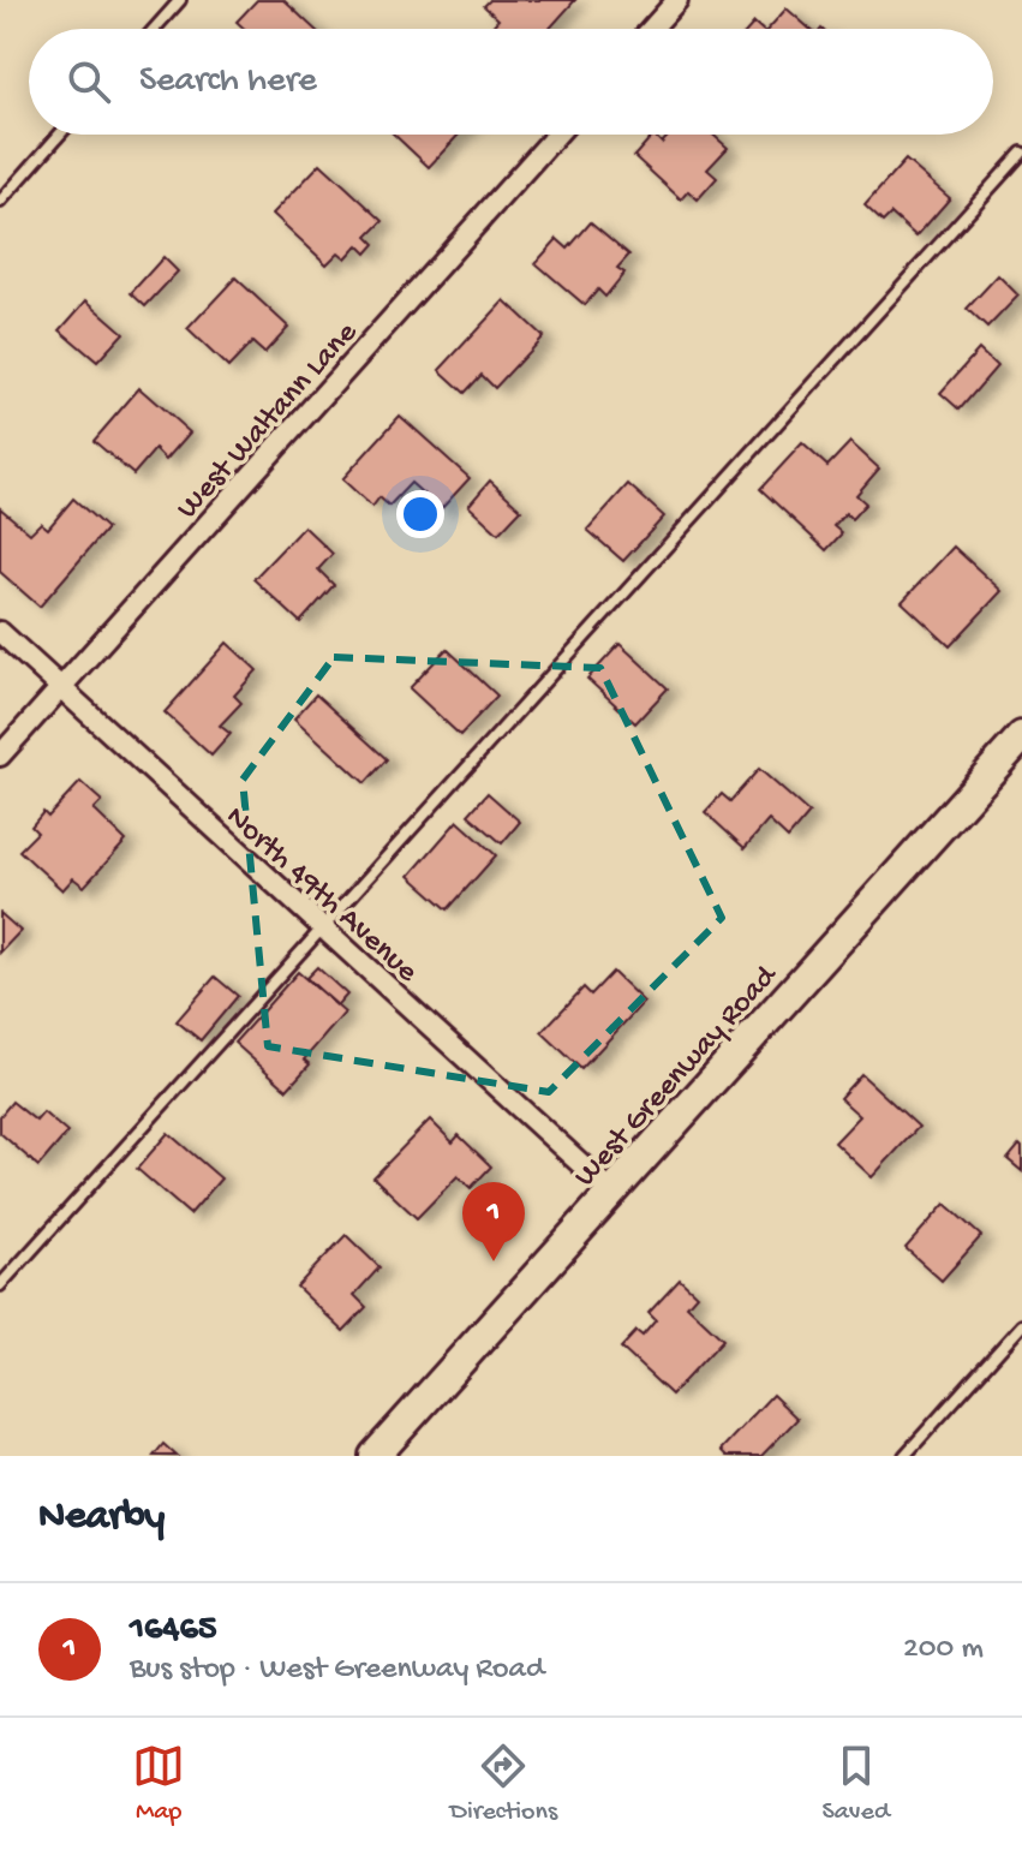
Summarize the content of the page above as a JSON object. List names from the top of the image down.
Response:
{
  "streets": {
    "main road": ["West Greenway Road"],
    "street": ["West Waltann Lane", "North 49th Avenue"]
  },
  "crossings": [
    ["West Waltann Lane", "North 49th Avenue"],
    ["North 49th Avenue", "West Greenway Road"]
  ],
  "page": {
    "search": "Search here",
    "pins": "1",
    "heading": "Nearby",
    "list": [
      {
        "mark": "1",
        "name": "16465",
        "note": "Bus stop · West Greenway Road",
        "value": "200 m"
      }
    ],
    "nav": ["Map", "Directions", "Saved"]
  }
}
